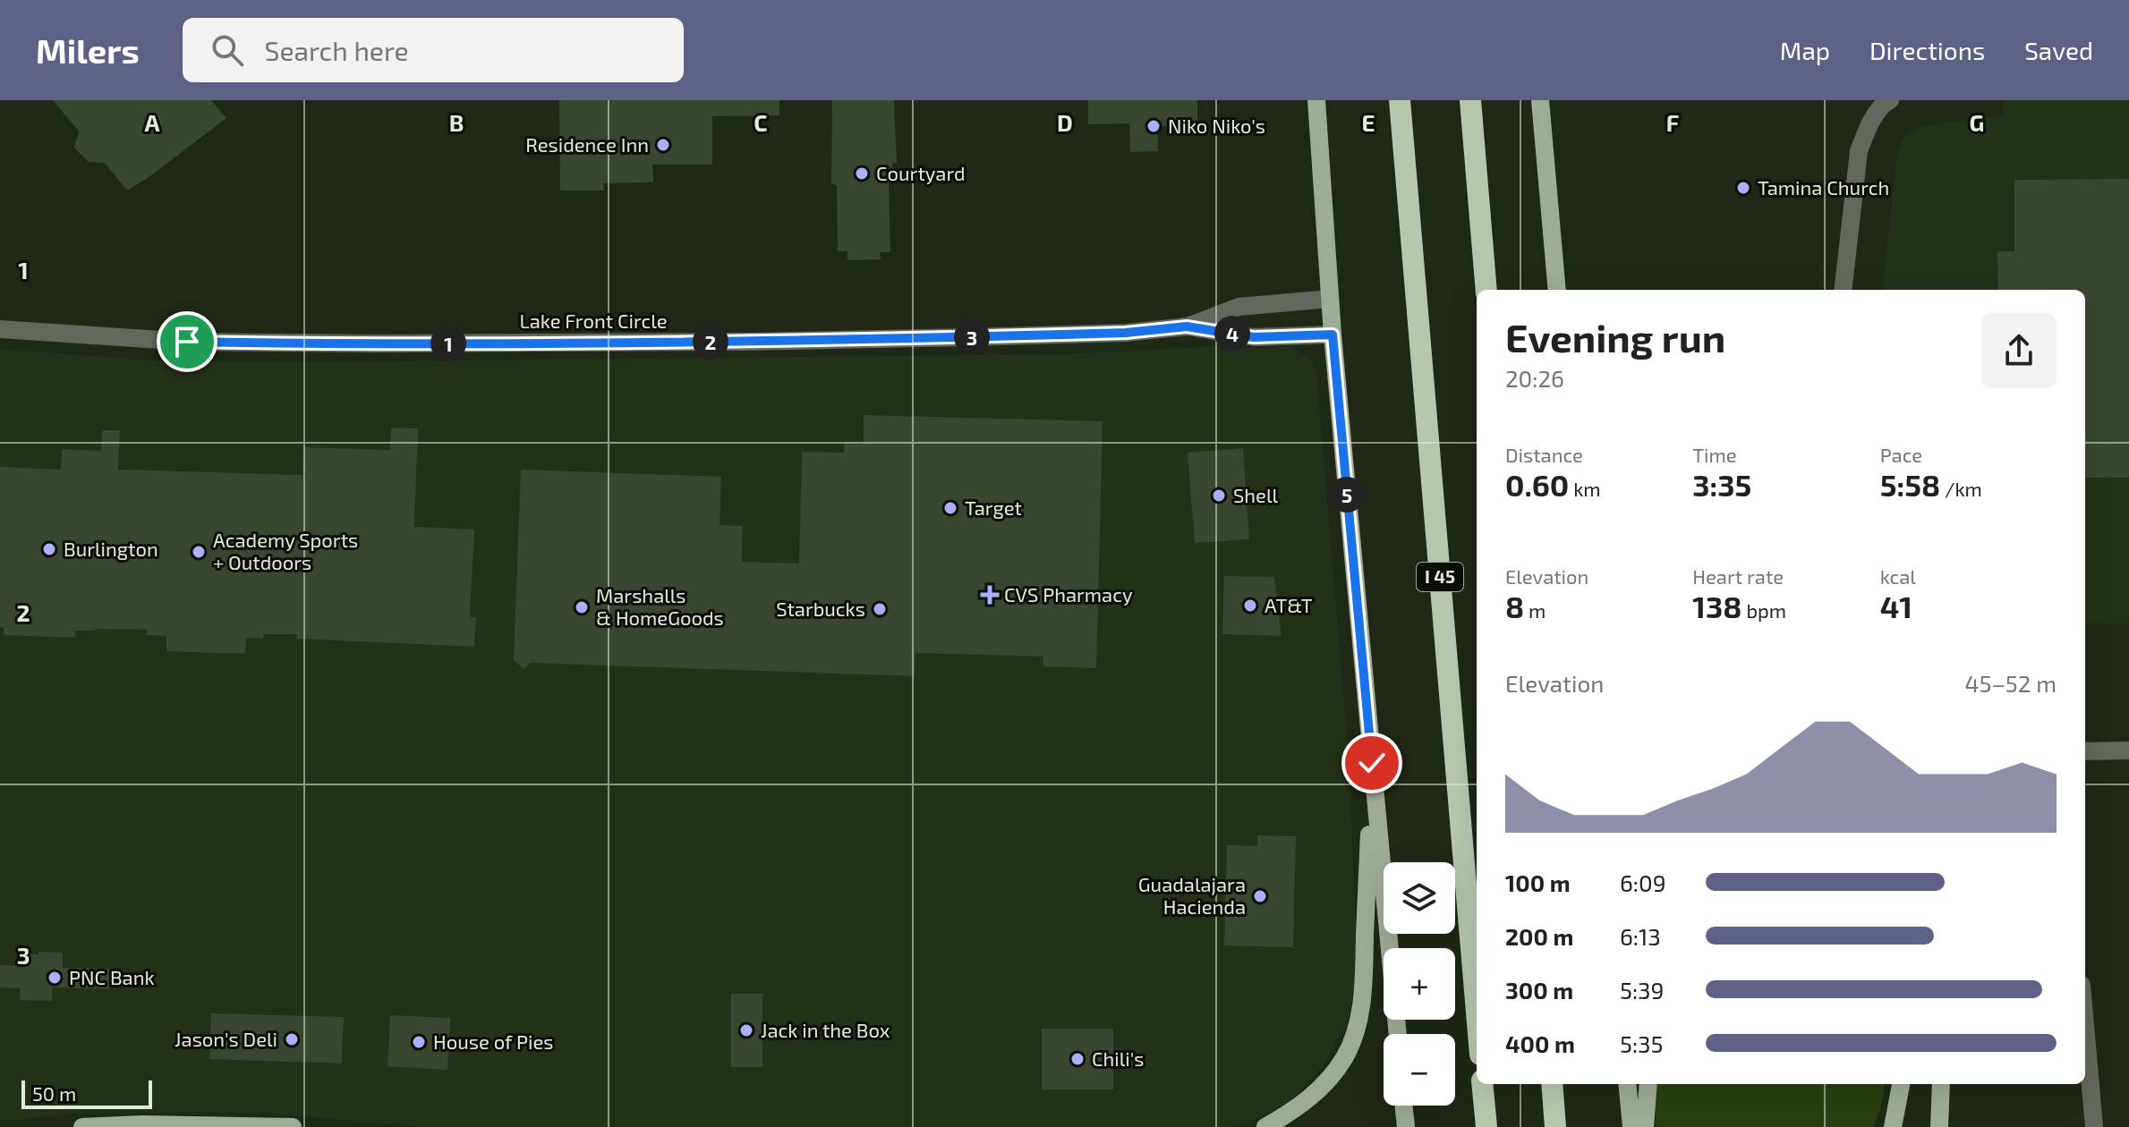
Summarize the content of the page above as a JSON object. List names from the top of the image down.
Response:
{
  "streets": {
    "highway": ["I 45"],
    "street": ["Lake Front Circle"]
  },
  "places": {
    "other": [
      "Niko Niko's",
      "Residence Inn",
      "Courtyard",
      "Tamina Church",
      "Shell",
      "Target",
      "Burlington",
      "Academy Sports + Outdoors",
      "AT&T",
      "Marshalls & HomeGoods",
      "Starbucks",
      "Guadalajara Hacienda",
      "PNC Bank",
      "Jack in the Box",
      "Jason's Deli",
      "House of Pies",
      "Chili's"
    ],
    "health": ["CVS Pharmacy"]
  },
  "scale_bar": "50 m",
  "page": {
    "header": "Milers",
    "search": "Search here",
    "nav": ["Map", "Directions", "Saved"],
    "heading": ["Evening run", "20:26"],
    "pins": [
      "4",
      "3",
      "2",
      "1",
      "5"
    ],
    "stats": [
      ["Distance", "0.60 km"],
      ["Time", "3:35"],
      ["Pace", "5:58 /km"],
      ["Elevation", "8 m"],
      ["Heart rate", "138 bpm"],
      ["kcal", "41"]
    ],
    "chart": ["Elevation", "45–52 m"],
    "list": [
      {
        "name": "100 m",
        "note": "6:09"
      },
      {
        "name": "200 m",
        "note": "6:13"
      },
      {
        "name": "300 m",
        "note": "5:39"
      },
      {
        "name": "400 m",
        "note": "5:35"
      }
    ],
    "map_buttons": ["+", "−"],
    "scale": "50 m"
  },
  "grid": {
    "columns": [
      "A",
      "B",
      "C",
      "D",
      "E",
      "F",
      "G"
    ],
    "rows": ["1", "2", "3"]
  }
}
